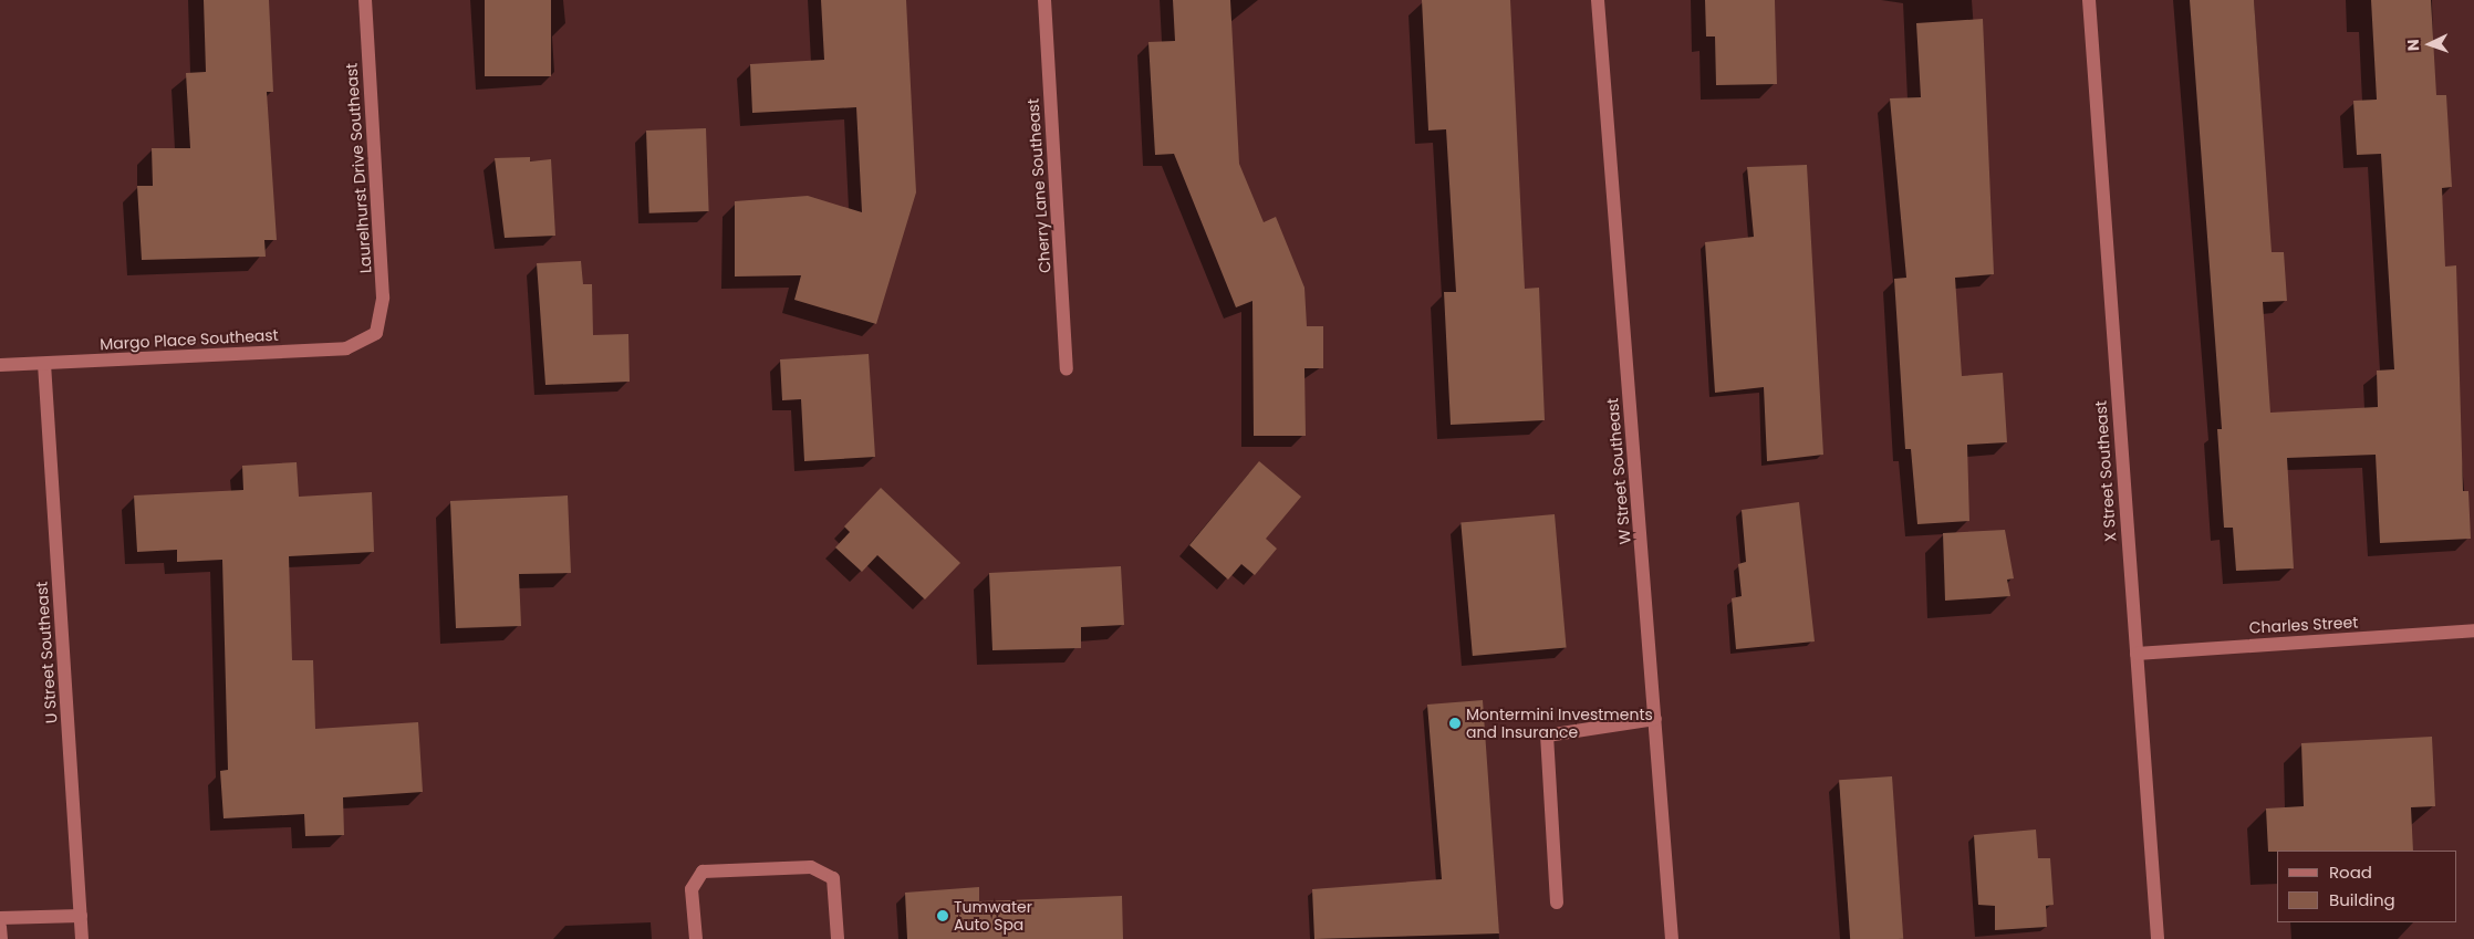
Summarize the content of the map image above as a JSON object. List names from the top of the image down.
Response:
{
  "streets": {
    "street": [
      "Laurelhurst Drive Southeast",
      "Cherry Lane Southeast",
      "Margo Place Southeast",
      "W Street Southeast",
      "X Street Southeast",
      "Charles Street",
      "U Street Southeast"
    ]
  },
  "crossings": [
    ["Laurelhurst Drive Southeast", "Margo Place Southeast"],
    ["Margo Place Southeast", "U Street Southeast"],
    ["X Street Southeast", "Charles Street"]
  ],
  "places": ["Montermini Investments and Insurance", "Tumwater Auto Spa"],
  "legend": ["Road", "Building"],
  "north": "left"
}
